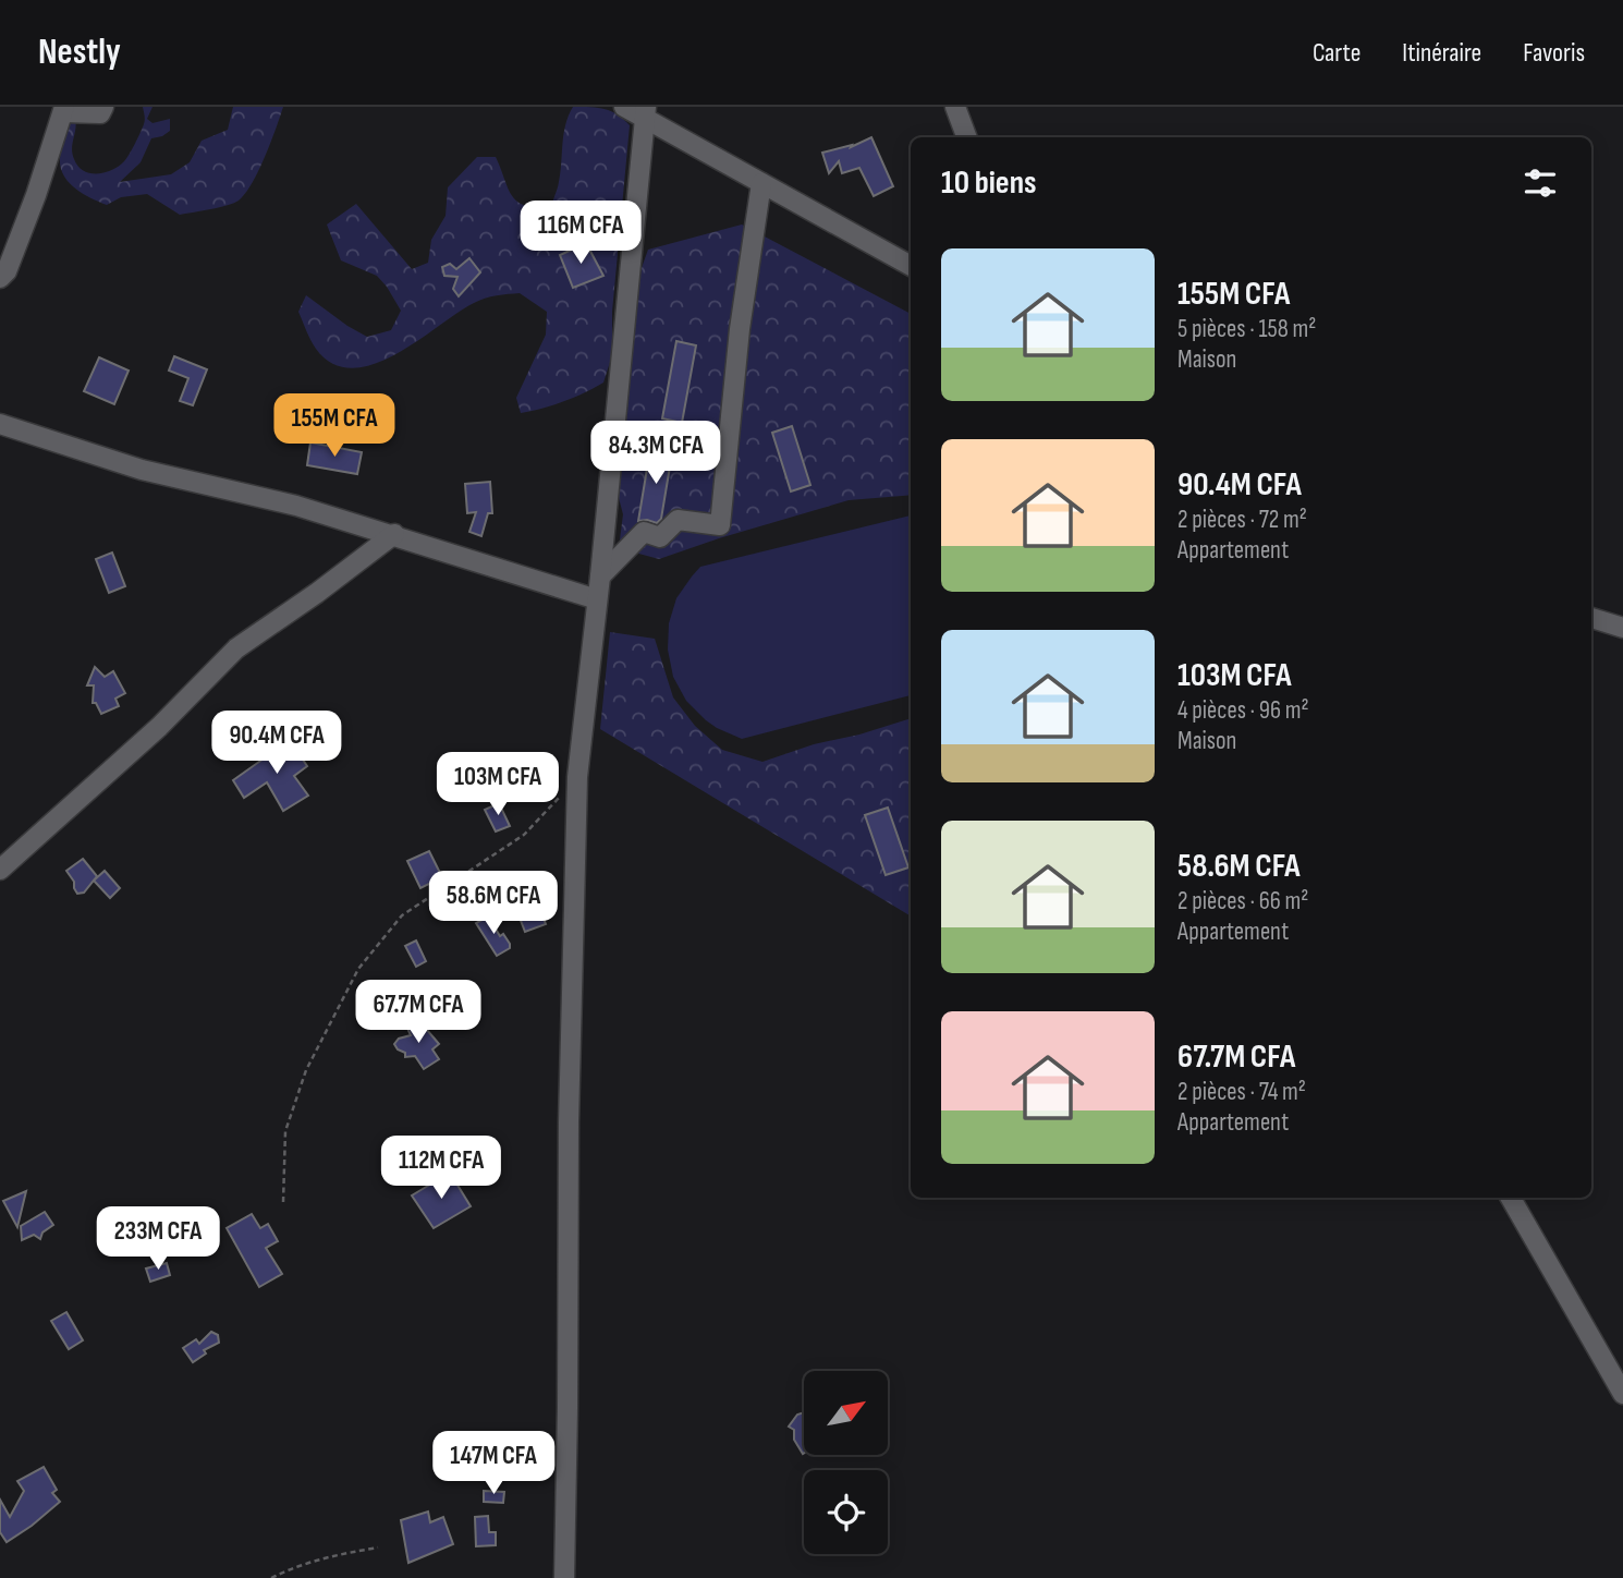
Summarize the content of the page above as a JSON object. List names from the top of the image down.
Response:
{
  "north": "top right",
  "page": {
    "header": "Nestly",
    "nav": ["Carte", "Itinéraire", "Favoris"],
    "heading": "10 biens",
    "price": [
      "116M CFA",
      "155M CFA",
      "84.3M CFA",
      "90.4M CFA",
      "103M CFA",
      "58.6M CFA",
      "67.7M CFA",
      "112M CFA",
      "233M CFA",
      "147M CFA"
    ],
    "list": [
      {
        "name": "155M CFA",
        "note": "5 pièces · 158 m² · Maison"
      },
      {
        "name": "90.4M CFA",
        "note": "2 pièces · 72 m² · Appartement"
      },
      {
        "name": "103M CFA",
        "note": "4 pièces · 96 m² · Maison"
      },
      {
        "name": "58.6M CFA",
        "note": "2 pièces · 66 m² · Appartement"
      },
      {
        "name": "67.7M CFA",
        "note": "2 pièces · 74 m² · Appartement"
      }
    ]
  }
}
